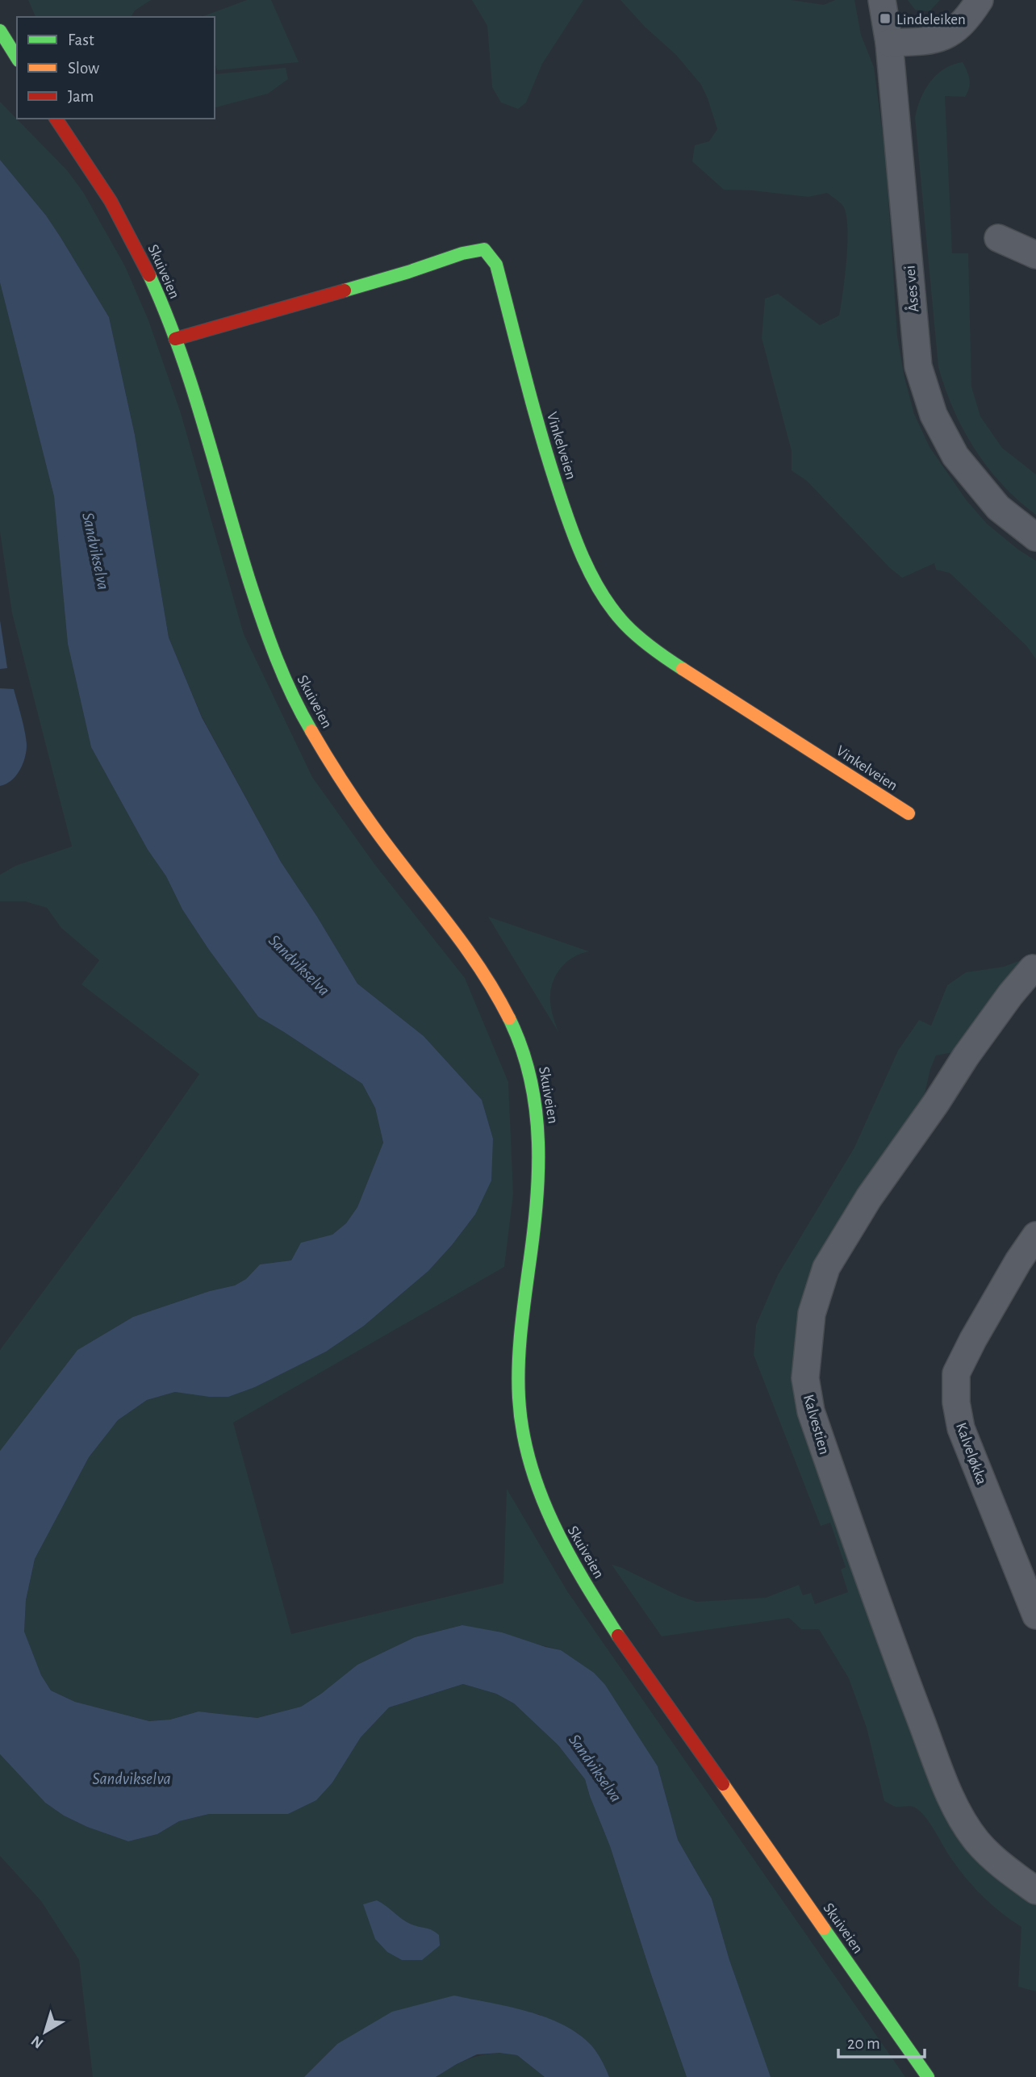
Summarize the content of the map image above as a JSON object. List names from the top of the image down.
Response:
{
  "streets": {
    "main road": ["Skuiveien", "Vinkelveien"],
    "street": ["Åses vei", "Kalvestien", "Kalveløkka"]
  },
  "crossings": [
    ["Skuiveien", "Vinkelveien"]
  ],
  "water": ["Sandvikselva"],
  "places": {
    "transit": ["Lindeleiken"]
  },
  "legend": ["Fast", "Slow", "Jam"],
  "scale_bar": "20 m",
  "north": "bottom left"
}
